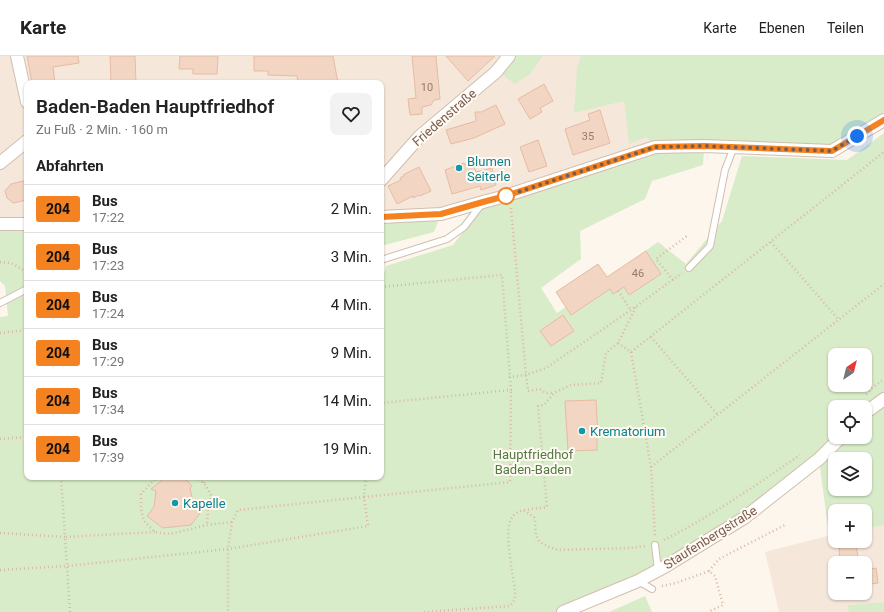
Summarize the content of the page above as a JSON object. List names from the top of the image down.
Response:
{
  "streets": {
    "street": ["Friedenstraße", "Staufenbergstraße"]
  },
  "parks": ["Hauptfriedhof Baden-Baden"],
  "places": ["Blumen Seiterle", "Krematorium", "Kapelle"],
  "lines": ["bus line 204"],
  "house_numbers": ["10", "35", "46"],
  "north": "top right",
  "page": {
    "header": "Karte",
    "nav": ["Karte", "Ebenen", "Teilen"],
    "heading": [
      ["Baden-Baden Hauptfriedhof", "Zu Fuß · 2 Min. · 160 m"],
      "Abfahrten"
    ],
    "list": [
      {
        "mark": "204",
        "name": "Bus",
        "note": "17:22",
        "value": "2 Min."
      },
      {
        "mark": "204",
        "name": "Bus",
        "note": "17:23",
        "value": "3 Min."
      },
      {
        "mark": "204",
        "name": "Bus",
        "note": "17:24",
        "value": "4 Min."
      },
      {
        "mark": "204",
        "name": "Bus",
        "note": "17:29",
        "value": "9 Min."
      },
      {
        "mark": "204",
        "name": "Bus",
        "note": "17:34",
        "value": "14 Min."
      },
      {
        "mark": "204",
        "name": "Bus",
        "note": "17:39",
        "value": "19 Min."
      }
    ],
    "map_buttons": ["+", "−"]
  }
}
